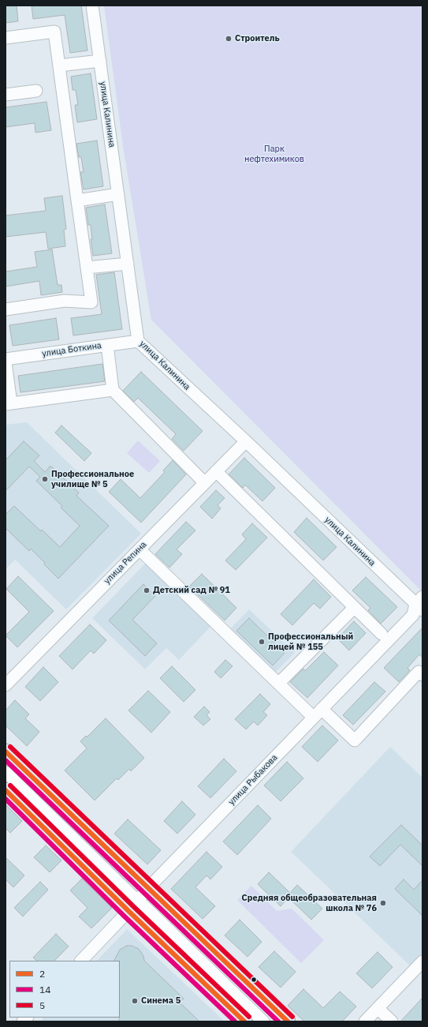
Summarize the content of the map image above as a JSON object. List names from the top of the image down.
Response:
{
  "streets": {
    "street": [
      "улица Калинина",
      "улица Боткина",
      "улица Репина",
      "улица Рыбакова"
    ]
  },
  "crossings": [
    ["улица Калинина", "улица Боткина"],
    ["улица Калинина", "улица Репина"],
    ["улица Калинина", "улица Рыбакова"]
  ],
  "parks": ["Парк нефтехимиков"],
  "places": [
    "Строитель",
    "Профессиональное училище № 5",
    "Детский сад № 91",
    "Профессиональный лицей № 155",
    "Средняя общеобразовательная школа № 76",
    "Синема 5"
  ],
  "lines": ["transit line 5", "transit line 2", "transit line 14"],
  "legend": ["2", "14", "5"]
}
